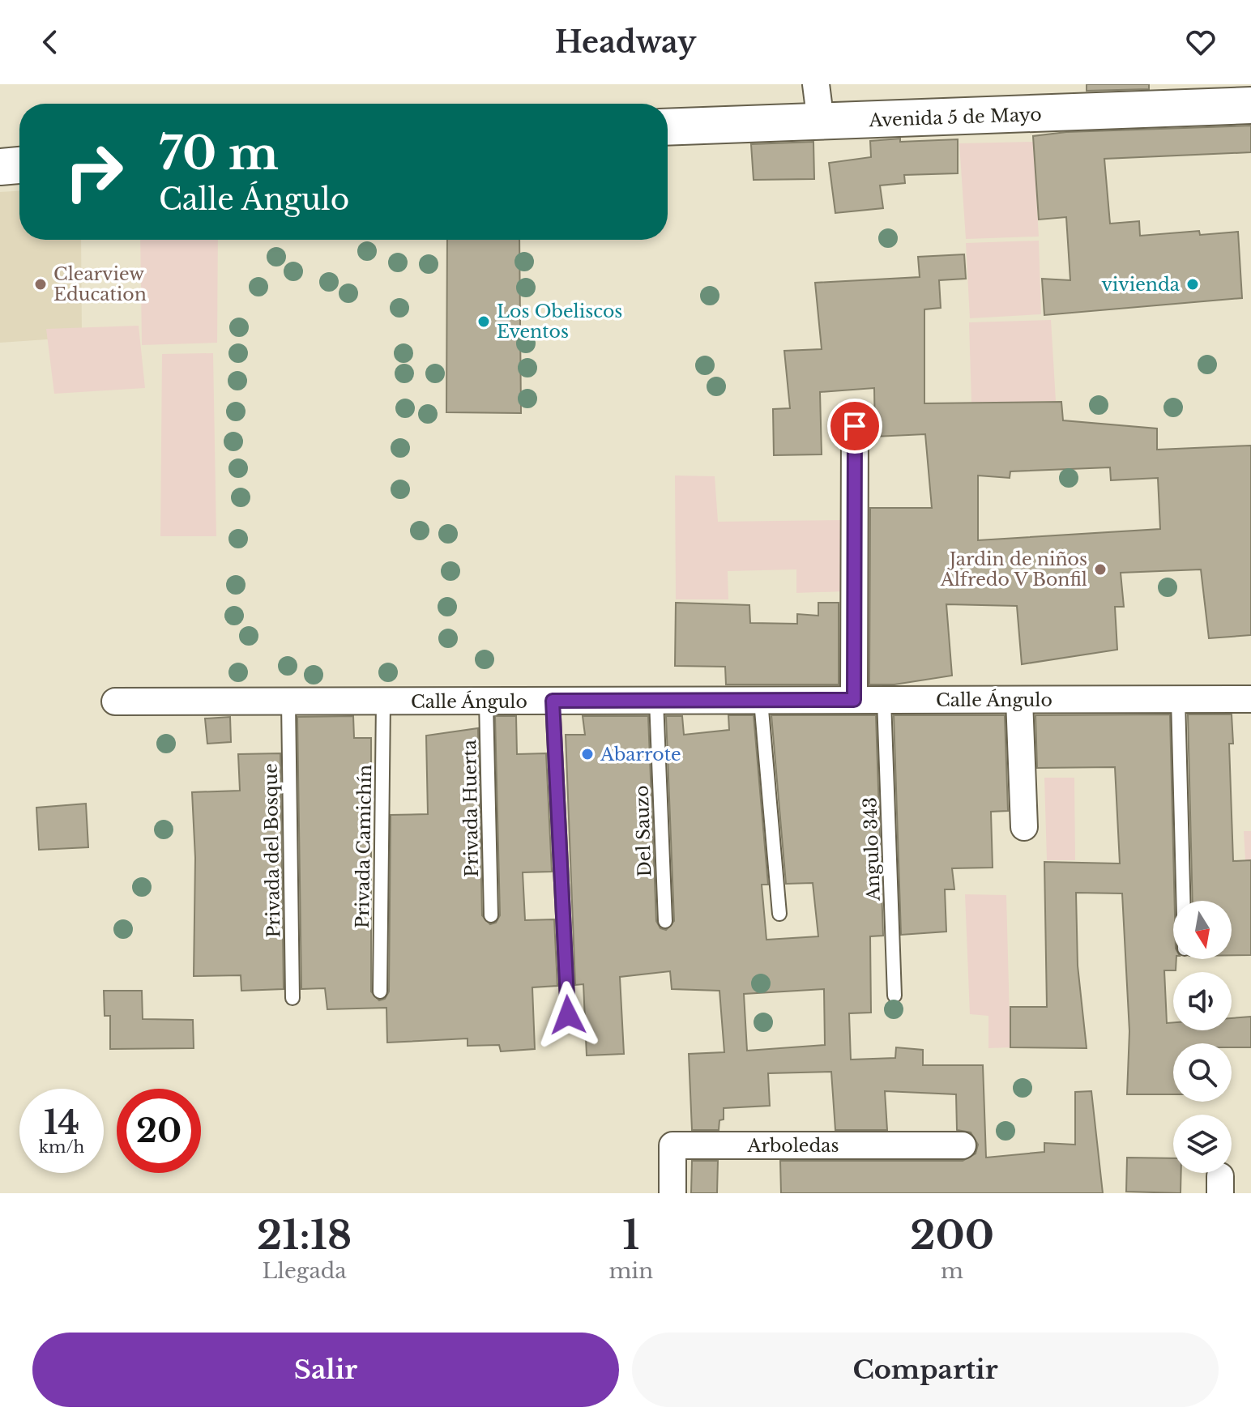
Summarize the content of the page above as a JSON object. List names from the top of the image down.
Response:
{
  "streets": {
    "main road": ["Avenida 5 de Mayo"],
    "street": ["Calle Ángulo", "Arboledas"],
    "lane": [
      "Privada Huerta",
      "Del Sauzo",
      "Privada Camichín",
      "Angulo 343",
      "Privada del Bosque"
    ]
  },
  "crossings": [
    ["Calle Ángulo", "Privada Huerta"],
    ["Calle Ángulo", "Del Sauzo"],
    ["Calle Ángulo", "Privada Camichín"],
    ["Calle Ángulo", "Angulo 343"],
    ["Calle Ángulo", "Privada del Bosque"]
  ],
  "places": [
    "Clearview Education",
    "vivienda",
    "Los Obeliscos Eventos",
    "Jardin de niños Alfredo V Bonfil",
    "Abarrote"
  ],
  "north": "bottom",
  "page": {
    "header": "Headway",
    "turn": ["70 m", "Calle Ángulo"],
    "speed": "14 km/h",
    "limit": "20",
    "eta": [
      "21:18",
      "Llegada",
      "1",
      "min",
      "200",
      "m"
    ],
    "buttons": ["Salir", "Compartir"]
  }
}
